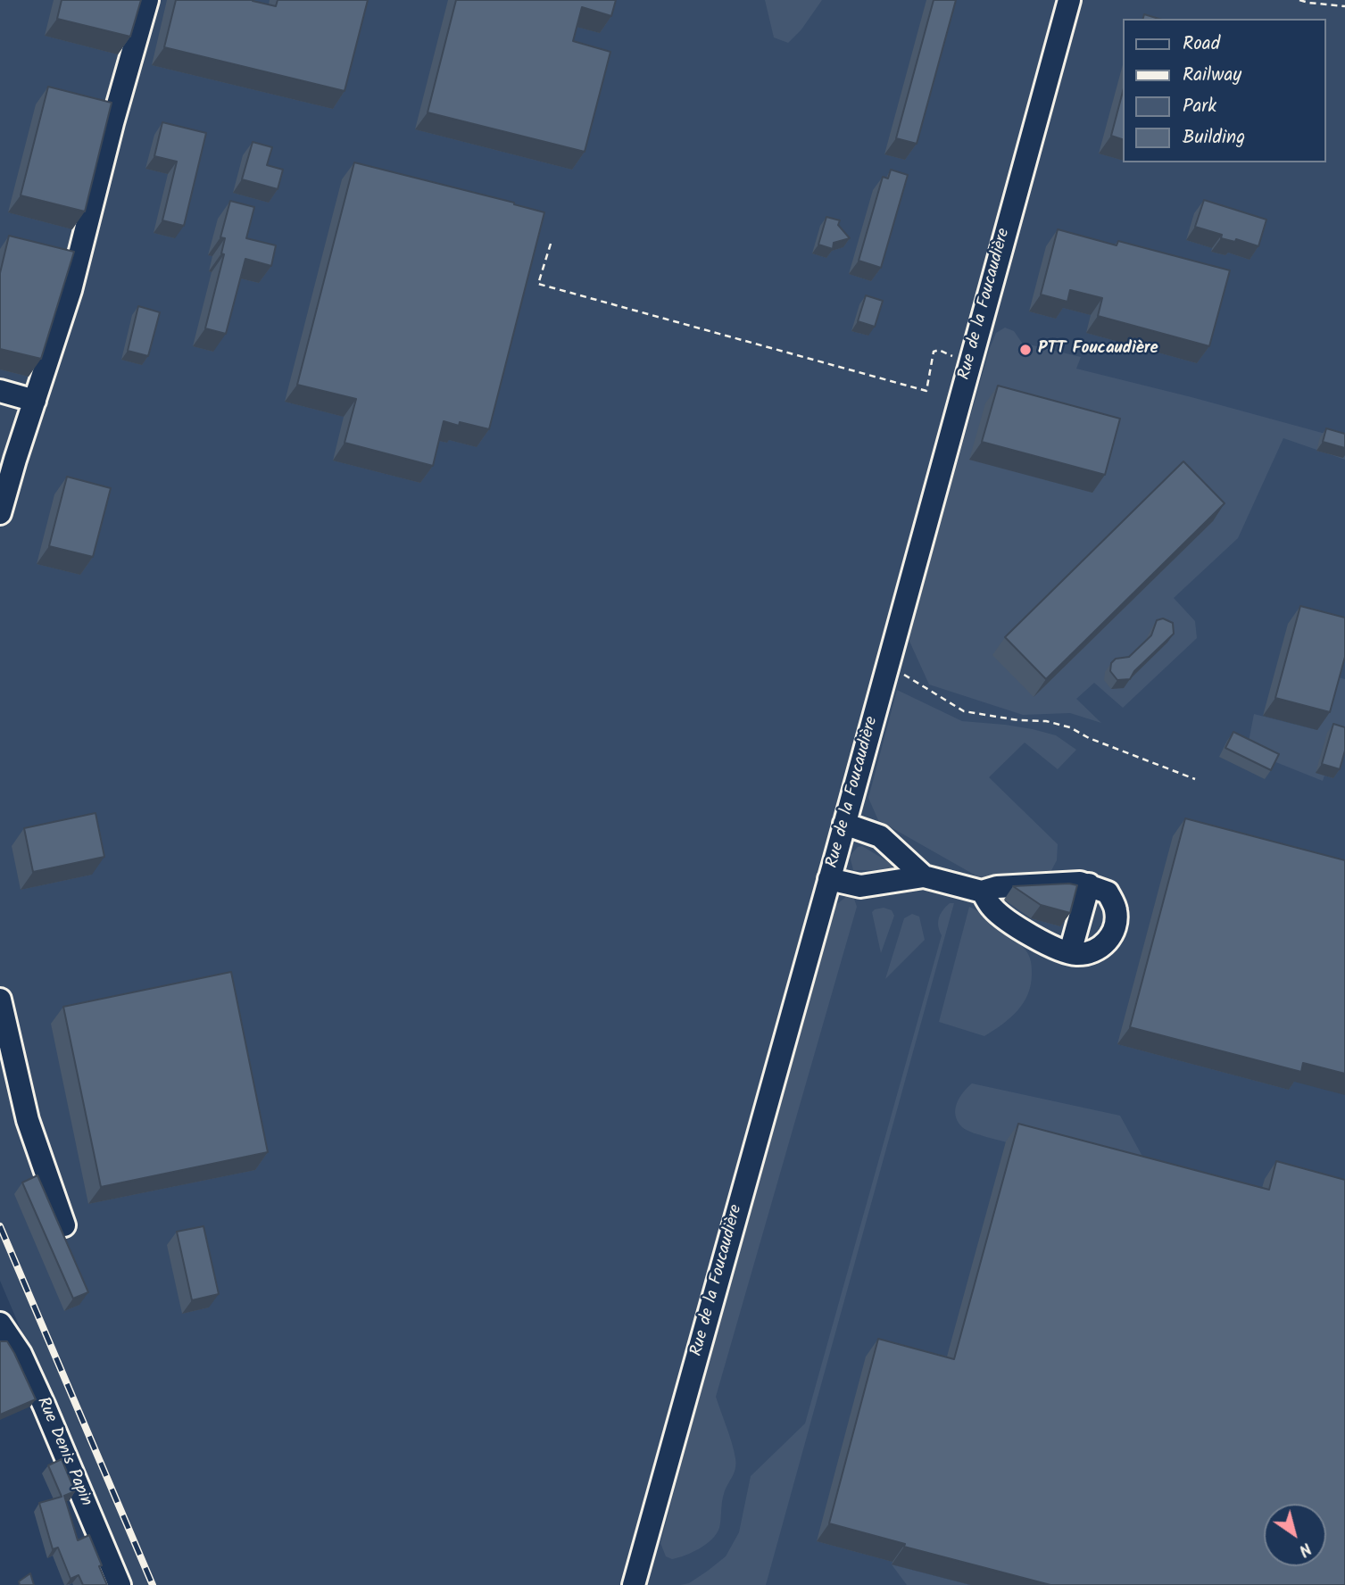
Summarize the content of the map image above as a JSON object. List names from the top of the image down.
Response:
{
  "streets": {
    "street": ["Rue de la Foucaudière", "Rue Denis Papin"]
  },
  "places": ["PTT Foucaudière"],
  "legend": [
    "Road",
    "Railway",
    "Park",
    "Building"
  ],
  "north": "bottom right"
}
